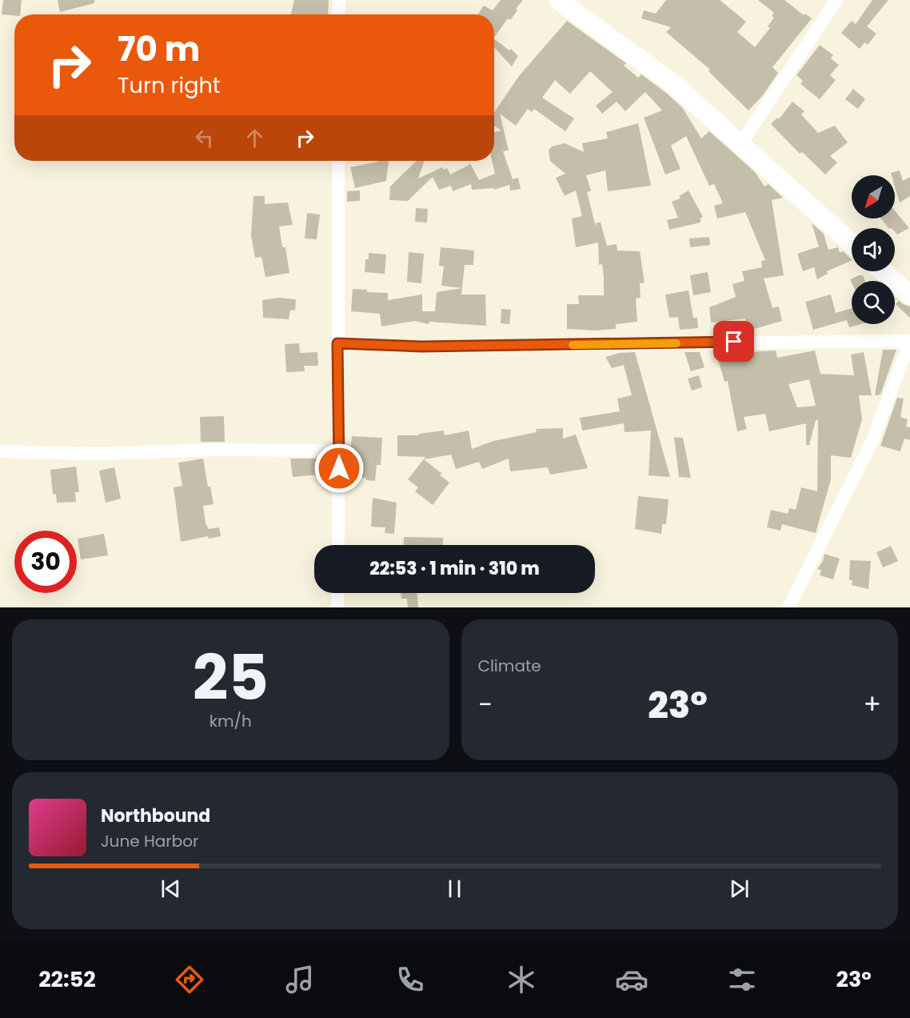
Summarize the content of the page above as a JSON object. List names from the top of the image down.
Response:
{
  "north": "bottom left",
  "page": {
    "turn": ["70 m", "Turn right"],
    "limit": "30",
    "trip": "22:53 · 1 min · 310 m",
    "tile": [
      ["25", "km/h"],
      "Climate"
    ],
    "heat": ["−", "23°", "+"],
    "song": ["Northbound", "June Harbor"],
    "tabs": ["22:52", "23°"]
  }
}
